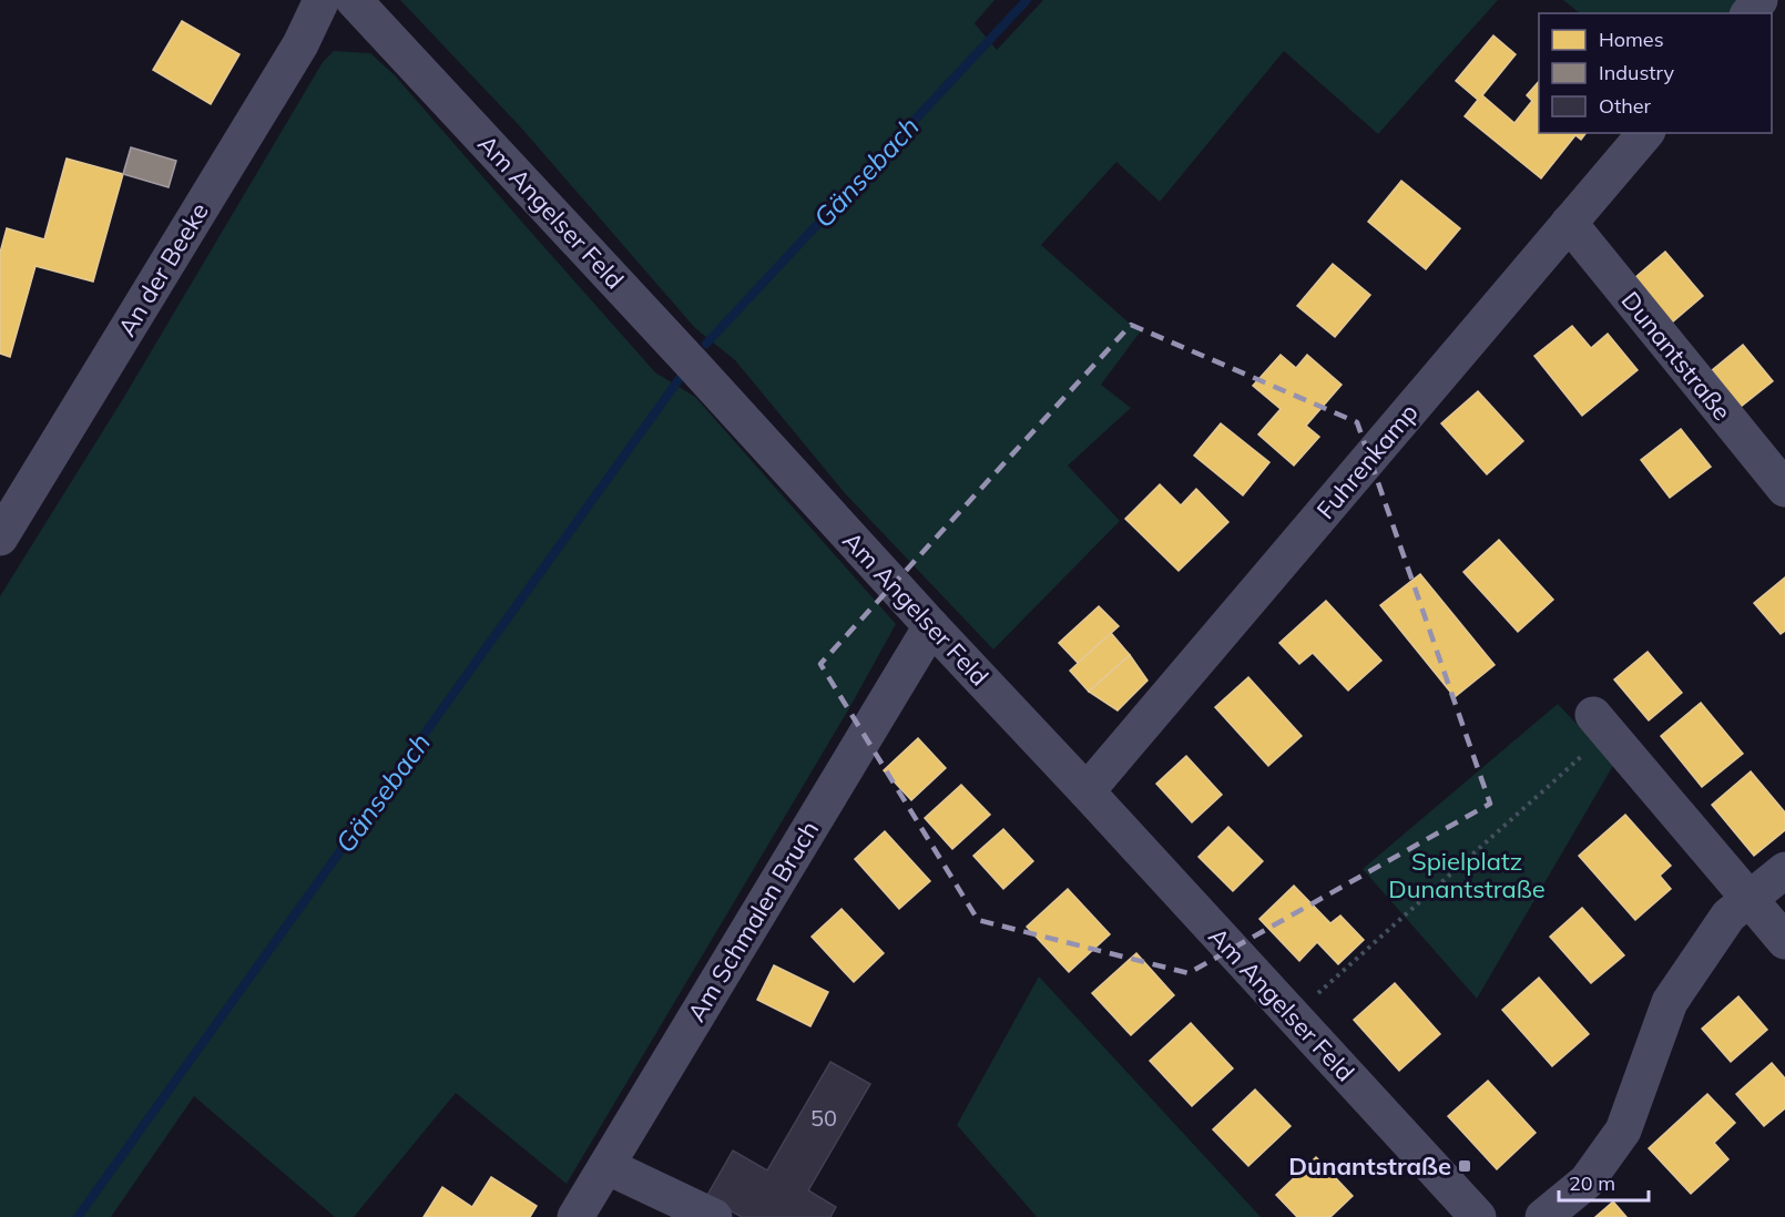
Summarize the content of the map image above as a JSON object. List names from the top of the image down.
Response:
{
  "streets": {
    "street": [
      "Am Angelser Feld",
      "An der Beeke",
      "Dunantstraße",
      "Fuhrenkamp",
      "Am Schmalen Bruch"
    ]
  },
  "crossings": [
    ["Am Angelser Feld", "Fuhrenkamp"],
    ["Am Angelser Feld", "Am Schmalen Bruch"],
    ["Dunantstraße", "Fuhrenkamp"]
  ],
  "water": ["Gänsebach"],
  "parks": ["Spielplatz Dunantstraße"],
  "places": {
    "transit": ["Dunantstraße"]
  },
  "house_numbers": ["50"],
  "legend": ["Homes", "Industry", "Other"],
  "scale_bar": "20 m"
}
